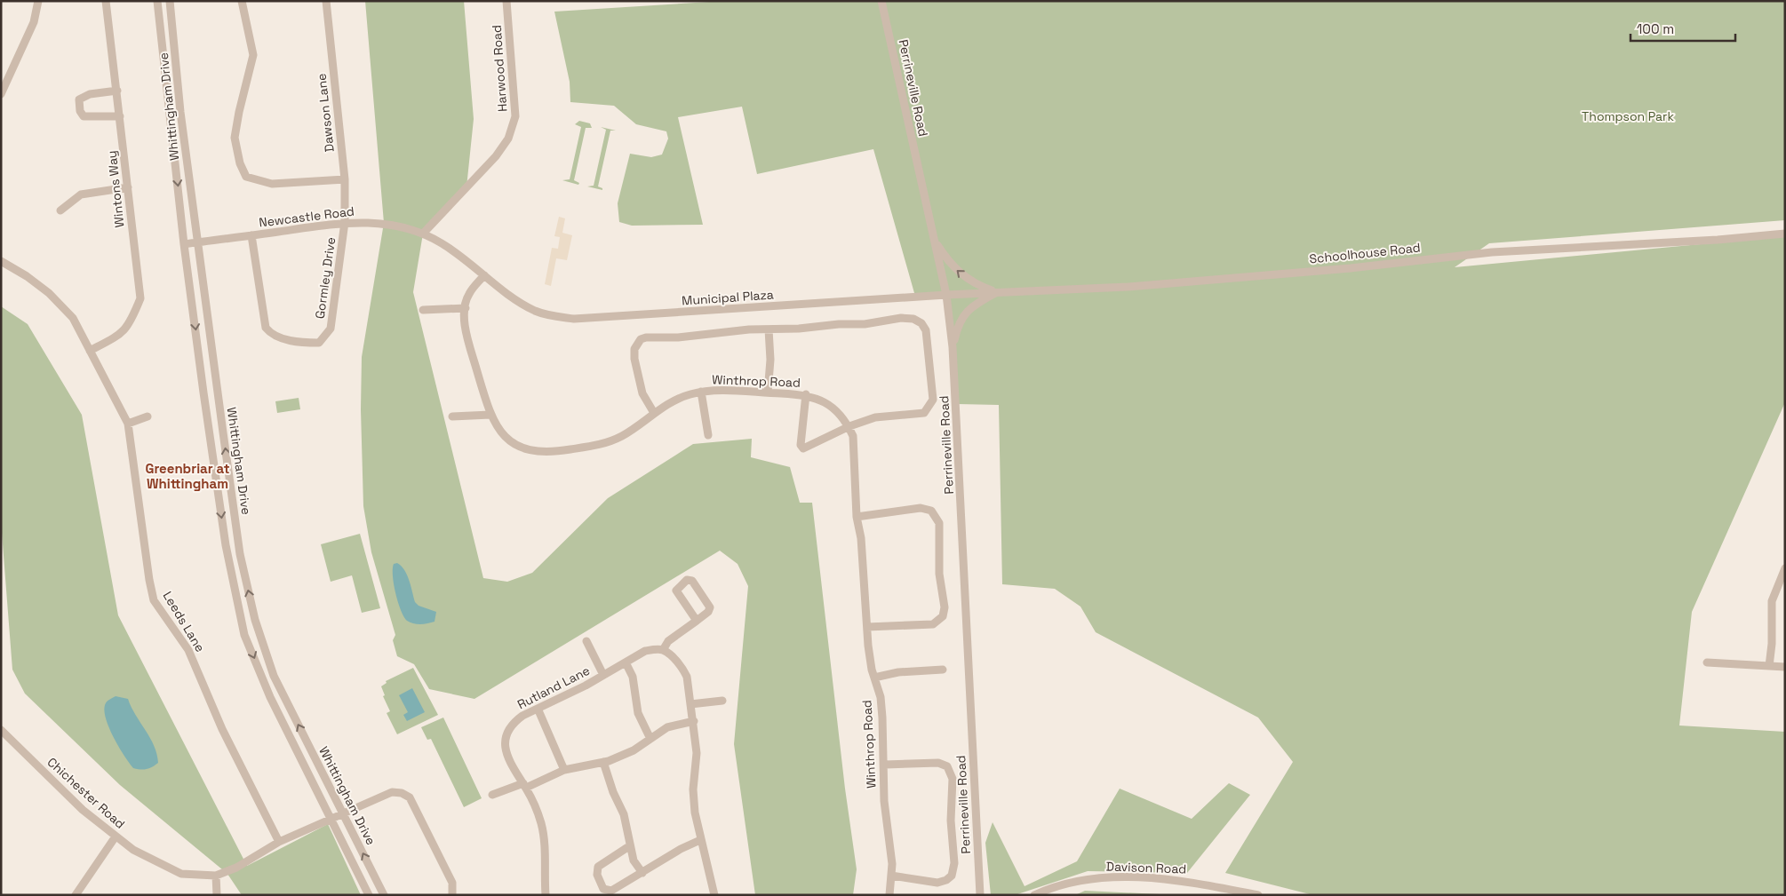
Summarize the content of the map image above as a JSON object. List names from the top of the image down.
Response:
{
  "streets": {
    "street": [
      "Harwood Road",
      "Perrineville Road",
      "Whittingham Drive",
      "Dawson Lane",
      "Wintons Way",
      "Newcastle Road",
      "Schoolhouse Road",
      "Gormley Drive",
      "Municipal Plaza",
      "Winthrop Road",
      "Leeds Lane",
      "Rutland Lane",
      "Chichester Road",
      "Davison Road"
    ]
  },
  "crossings": [
    ["Harwood Road", "Newcastle Road"],
    ["Perrineville Road", "Schoolhouse Road"],
    ["Perrineville Road", "Municipal Plaza"],
    ["Whittingham Drive", "Newcastle Road"],
    ["Whittingham Drive", "Chichester Road"],
    ["Dawson Lane", "Newcastle Road"],
    ["Dawson Lane", "Gormley Drive"],
    ["Wintons Way", "Leeds Lane"],
    ["Newcastle Road", "Gormley Drive"],
    ["Newcastle Road", "Municipal Plaza"],
    ["Newcastle Road", "Winthrop Road"],
    ["Schoolhouse Road", "Municipal Plaza"],
    ["Leeds Lane", "Chichester Road"]
  ],
  "districts": ["Greenbriar at Whittingham"],
  "parks": ["Thompson Park"],
  "scale_bar": "100 m"
}
